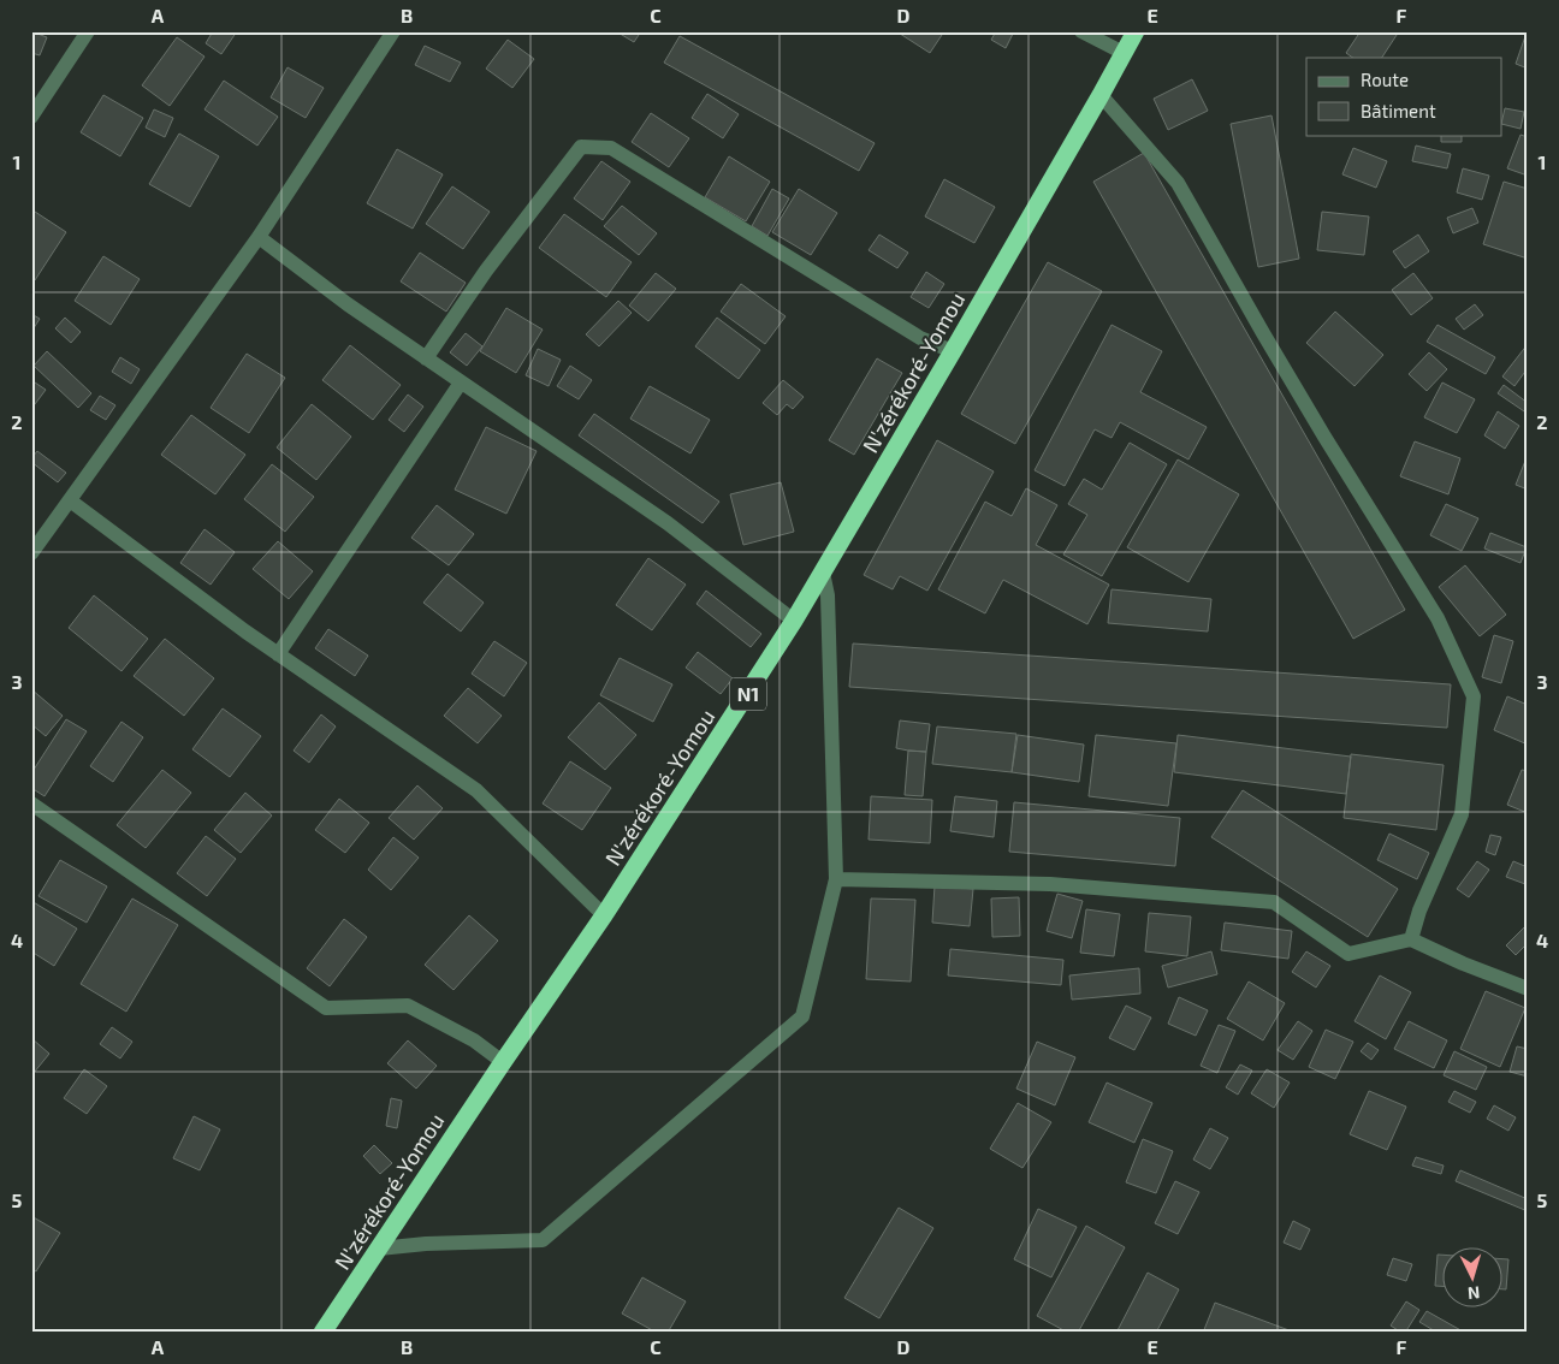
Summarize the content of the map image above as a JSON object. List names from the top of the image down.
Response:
{
  "streets": {
    "highway": ["N'zérékoré-Yomou", "N1"]
  },
  "legend": ["Route", "Bâtiment"],
  "north": "bottom",
  "grid": {
    "columns": [
      "A",
      "B",
      "C",
      "D",
      "E",
      "F"
    ],
    "rows": [
      "1",
      "2",
      "3",
      "4",
      "5"
    ]
  }
}
